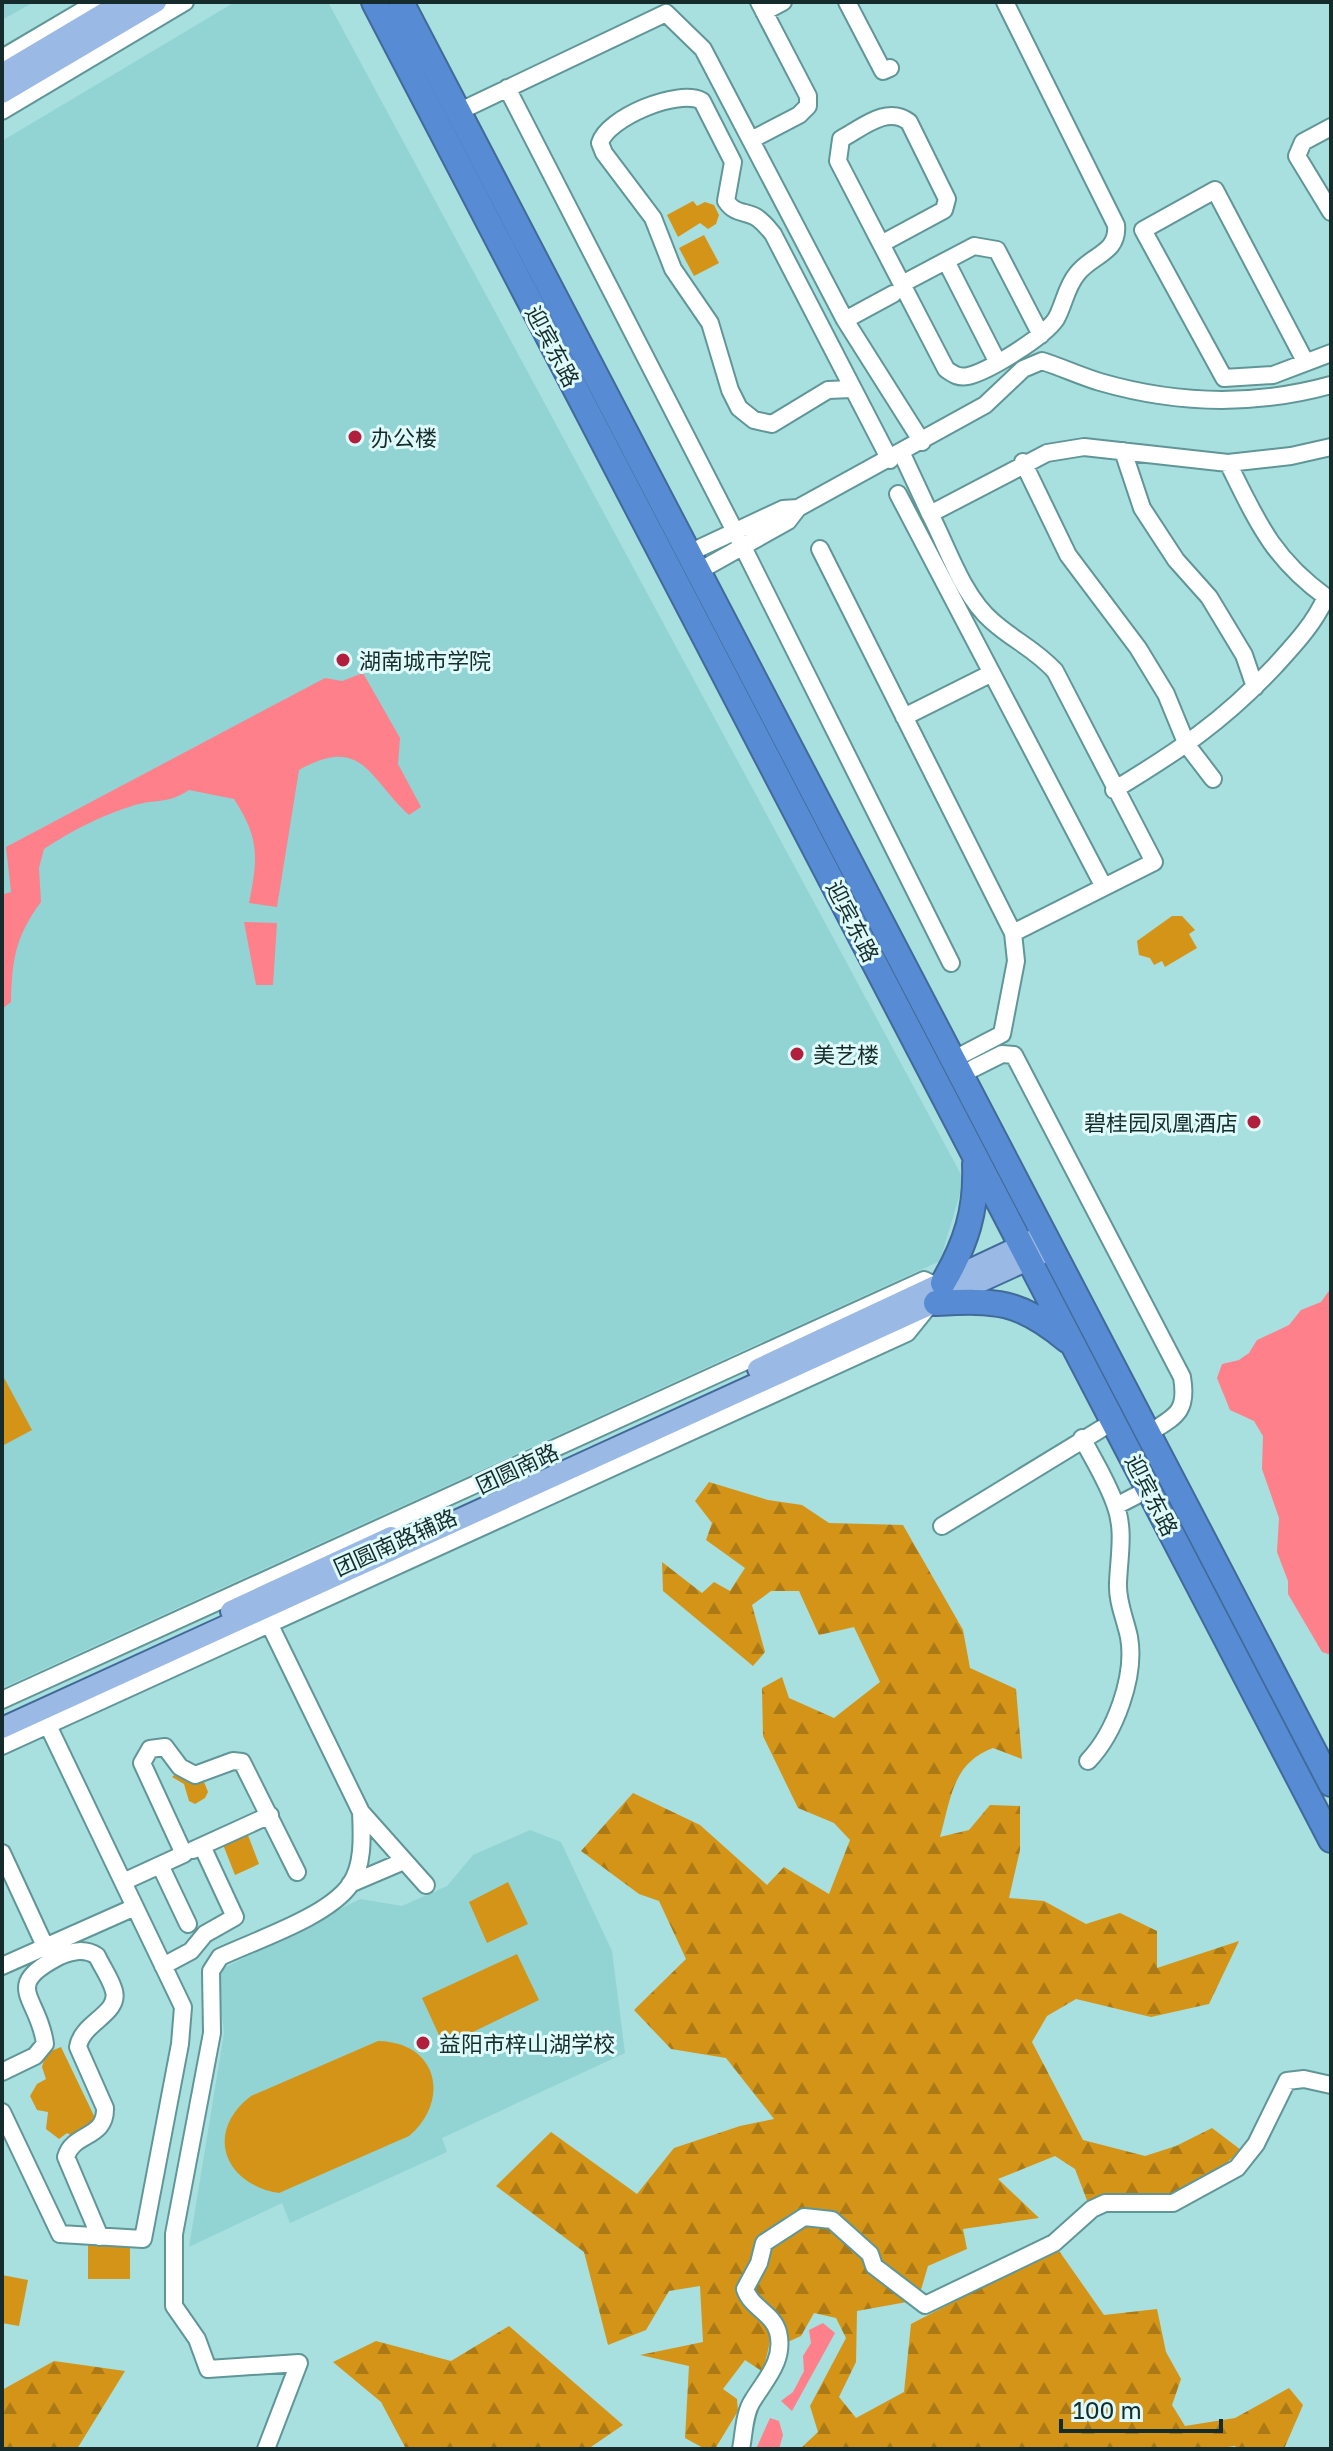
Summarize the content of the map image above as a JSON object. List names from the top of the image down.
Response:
{
  "streets": {
    "highway": ["迎宾东路"],
    "main road": ["团圆南路"],
    "street": ["团圆南路辅路"]
  },
  "crossings": [
    ["迎宾东路", "团圆南路"],
    ["团圆南路", "团圆南路辅路"]
  ],
  "places": [
    "办公楼",
    "湖南城市学院",
    "美艺楼",
    "碧桂园凤凰酒店",
    "益阳市梓山湖学校"
  ],
  "scale_bar": "100 m"
}
